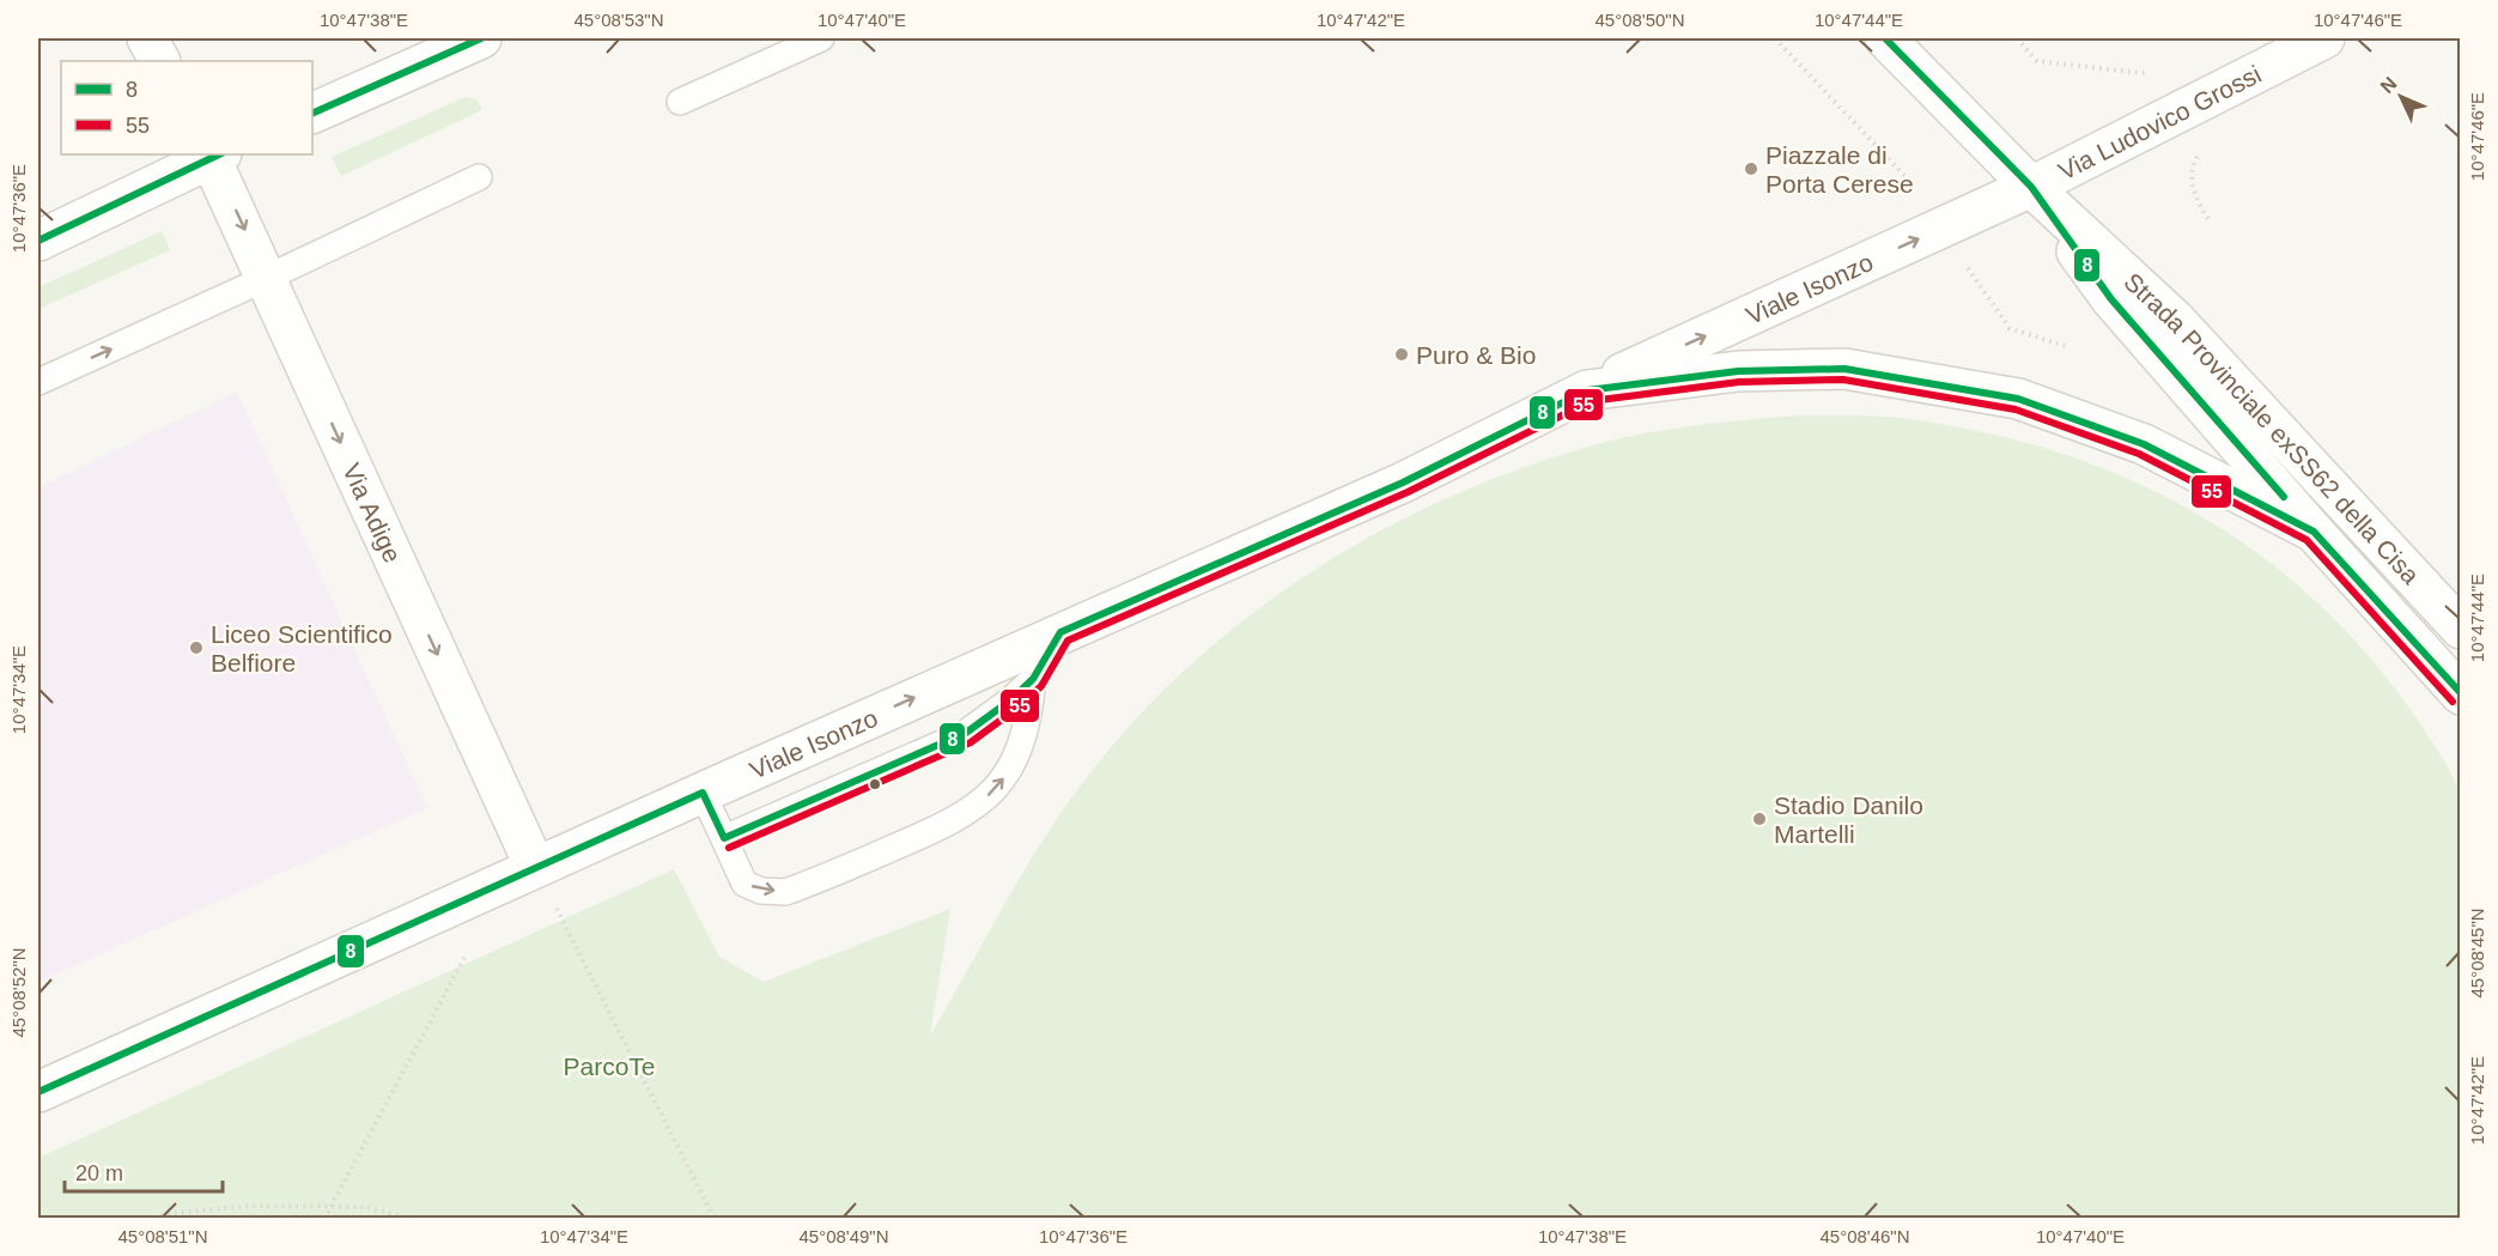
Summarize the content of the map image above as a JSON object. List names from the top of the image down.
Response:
{
  "streets": {
    "main road": [
      "Via Ludovico Grossi",
      "Viale Isonzo",
      "Strada Provinciale exSS62 della Cisa",
      "Via Adige"
    ]
  },
  "crossings": [
    ["Via Ludovico Grossi", "Viale Isonzo"],
    ["Via Ludovico Grossi", "Strada Provinciale exSS62 della Cisa"],
    ["Viale Isonzo", "Strada Provinciale exSS62 della Cisa"],
    ["Viale Isonzo", "Via Adige"]
  ],
  "one_way": ["Via Adige"],
  "parks": ["ParcoTe"],
  "places": [
    "Piazzale di Porta Cerese",
    "Puro & Bio",
    "Liceo Scientifico Belfiore",
    "Stadio Danilo Martelli"
  ],
  "lines": ["transit line 8", "transit line 55"],
  "legend": ["8", "55"],
  "scale_bar": "20 m",
  "north": "top left",
  "coordinates": [
    "10°47'38\"E",
    "45°08'53\"N",
    "10°47'40\"E",
    "10°47'42\"E",
    "45°08'50\"N",
    "10°47'44\"E",
    "10°47'46\"E",
    "10°47'36\"E",
    "10°47'34\"E",
    "45°08'45\"N",
    "45°08'52\"N",
    "45°08'51\"N",
    "45°08'49\"N",
    "45°08'46\"N"
  ]
}
